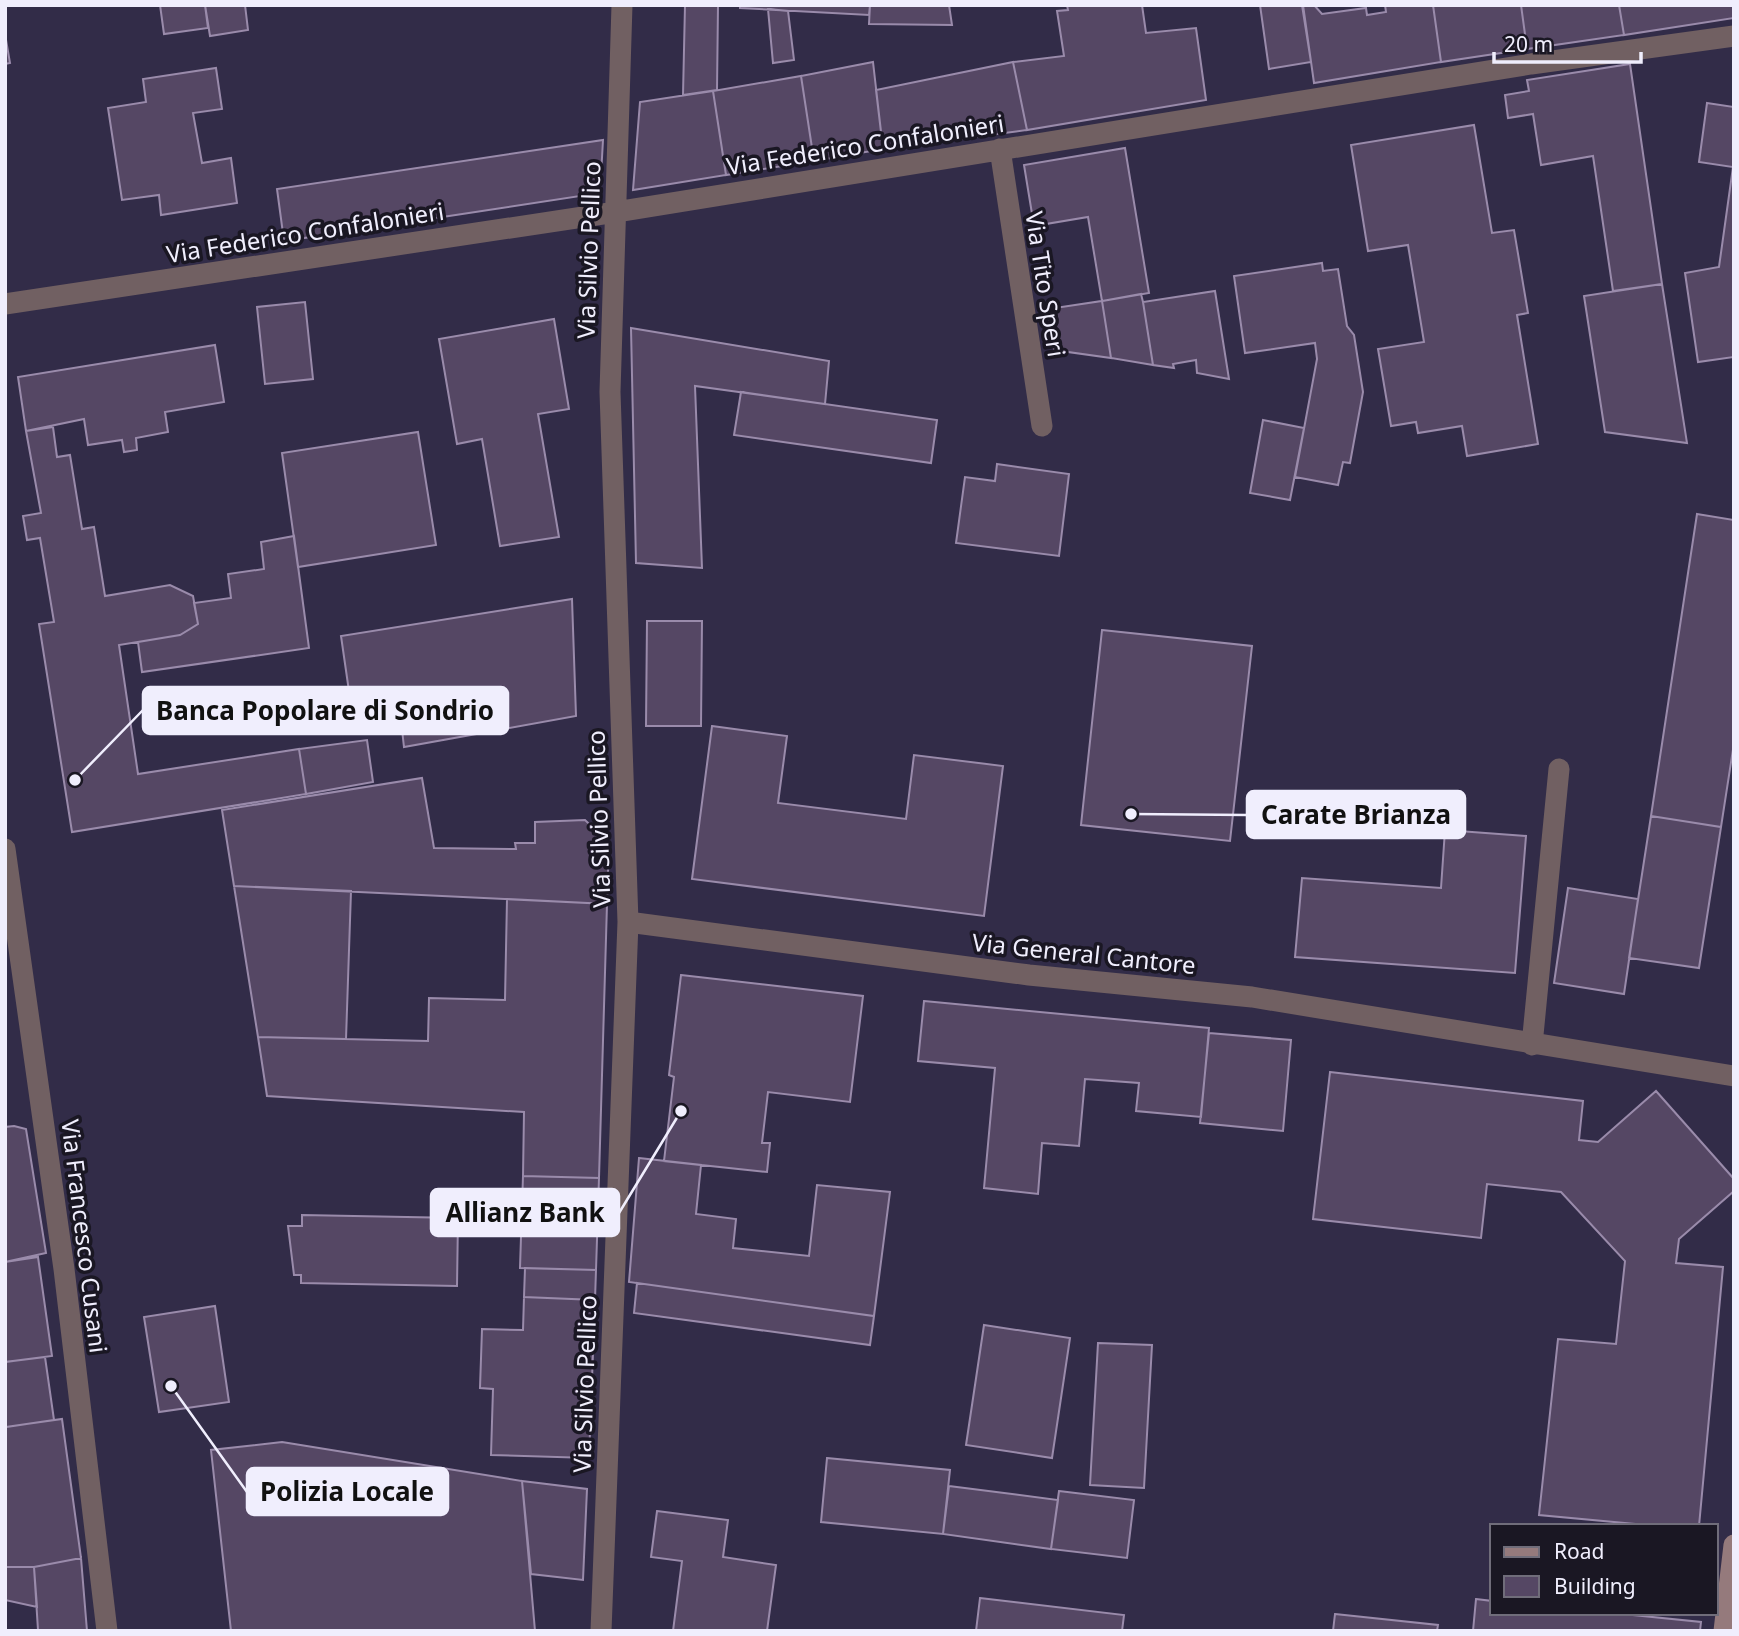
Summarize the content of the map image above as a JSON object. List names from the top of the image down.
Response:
{
  "streets": {
    "street": [
      "Via Federico Confalonieri",
      "Via Silvio Pellico",
      "Via Tito Speri",
      "Via General Cantore",
      "Via Francesco Cusani"
    ]
  },
  "crossings": [
    ["Via Federico Confalonieri", "Via Silvio Pellico"],
    ["Via Federico Confalonieri", "Via Tito Speri"],
    ["Via Silvio Pellico", "Via General Cantore"]
  ],
  "places": [
    "Banca Popolare di Sondrio",
    "Carate Brianza",
    "Allianz Bank",
    "Polizia Locale"
  ],
  "legend": ["Road", "Building"],
  "scale_bar": "20 m"
}
